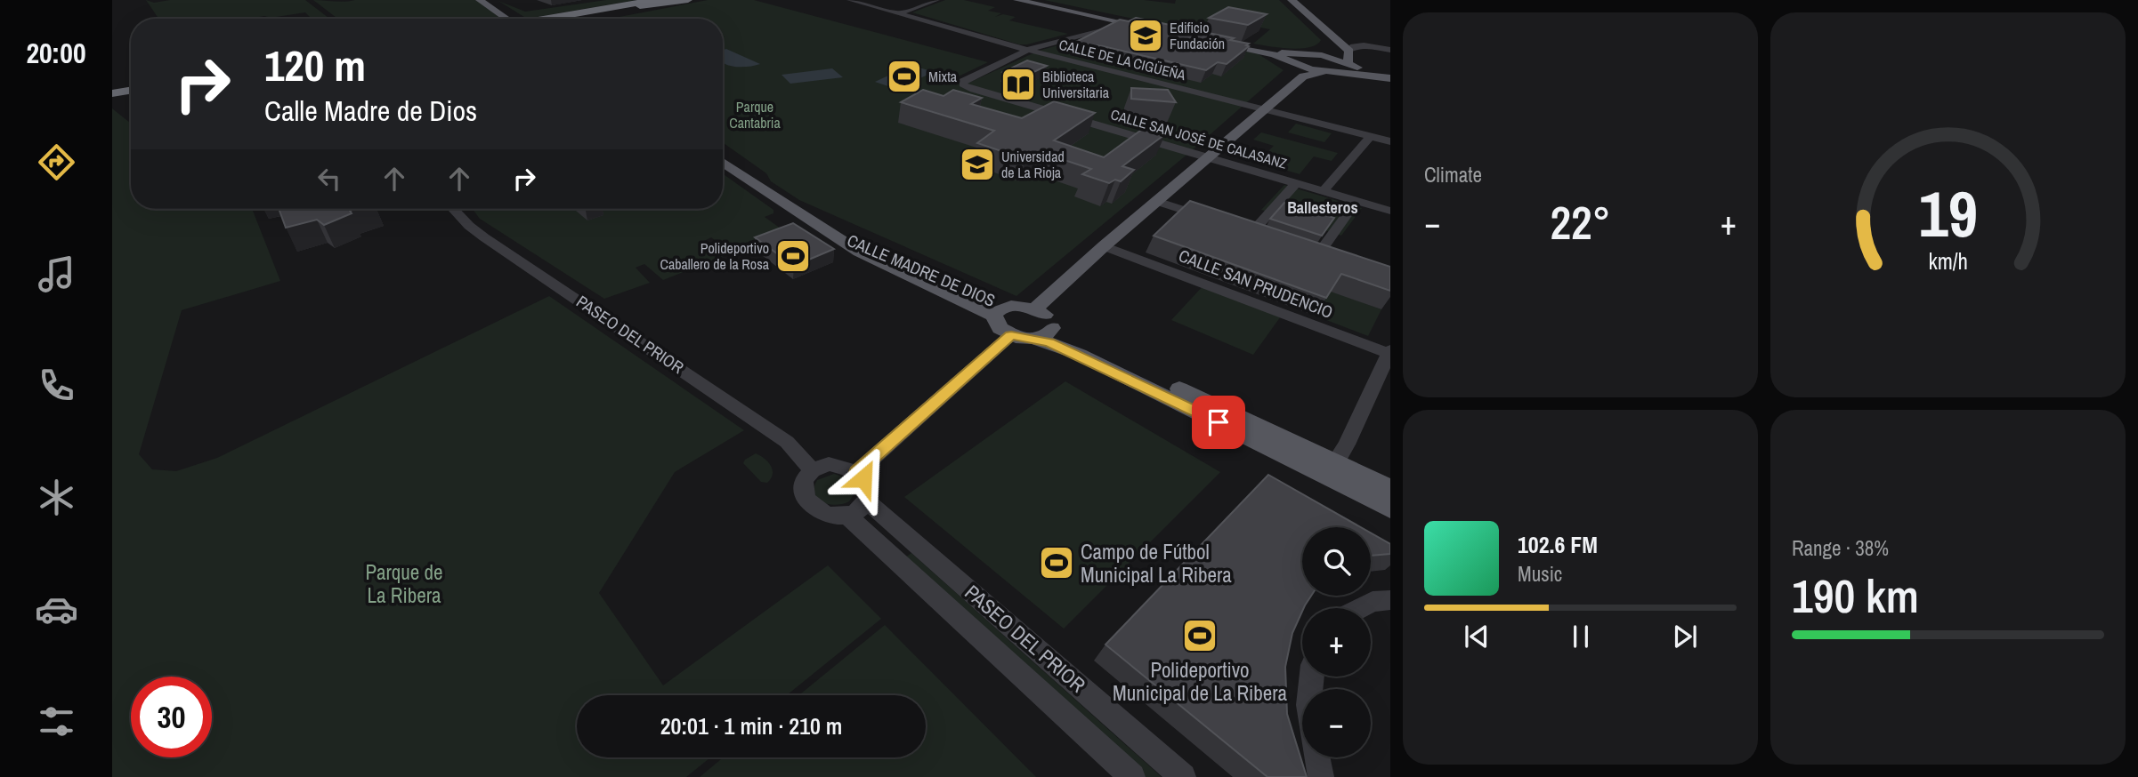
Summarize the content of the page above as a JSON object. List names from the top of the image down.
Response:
{
  "streets": {
    "main road": ["CALLE MADRE DE DIOS"],
    "street": [
      "CALLE DE LA CIGÜEÑA",
      "CALLE SAN JOSÉ DE CALASANZ",
      "CALLE SAN PRUDENCIO",
      "PASEO DEL PRIOR"
    ]
  },
  "crossings": [
    ["CALLE DE LA CIGÜEÑA", "CALLE SAN JOSÉ DE CALASANZ"]
  ],
  "districts": ["Ballesteros"],
  "parks": ["Parque Cantabria", "Parque de La Ribera"],
  "places": {
    "school or university": ["Edificio Fundación", "Universidad de La Rioja"],
    "sports": [
      "Mixta",
      "Polideportivo Caballero de la Rosa",
      "Campo de Fútbol Municipal La Ribera",
      "Polideportivo Municipal de La Ribera"
    ],
    "library": ["Biblioteca Universitaria"]
  },
  "page": {
    "tabs": "20:00",
    "tile": [
      "Climate",
      ["Range · 38%", "190 km"]
    ],
    "turn": ["120 m", "Calle Madre de Dios"],
    "heat": ["−", "22°", "+"],
    "song": ["102.6 FM", "Music"],
    "map_buttons": ["+", "−"],
    "limit": "30",
    "trip": "20:01 · 1 min · 210 m",
    "gauge": ["19", "km/h"]
  }
}
